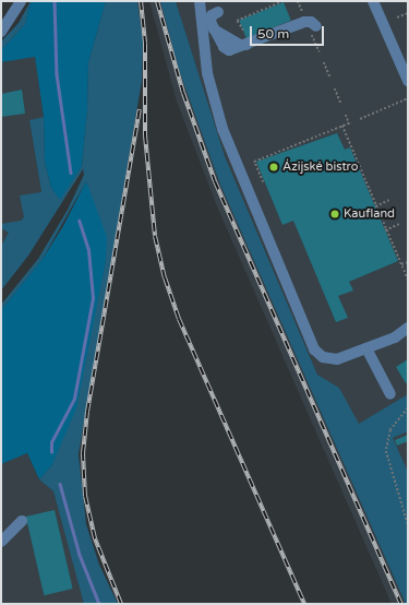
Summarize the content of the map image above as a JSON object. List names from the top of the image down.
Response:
{
  "places": ["Ázijské bistro", "Kaufland"],
  "scale_bar": "50 m"
}
